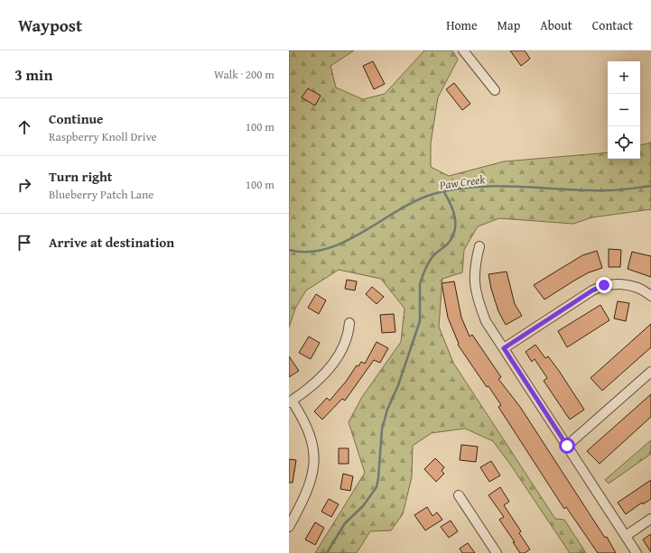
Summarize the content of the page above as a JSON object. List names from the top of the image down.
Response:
{
  "water": ["Paw Creek"],
  "page": {
    "header": "Waypost",
    "nav": [
      "Home",
      "Map",
      "About",
      "Contact"
    ],
    "heading": ["3 min", "Walk · 200 m"],
    "map_buttons": ["+", "−"],
    "list": [
      ["Continue", "Raspberry Knoll Drive", "100 m"],
      ["Turn right", "Blueberry Patch Lane", "100 m"],
      "Arrive at destination"
    ]
  }
}
